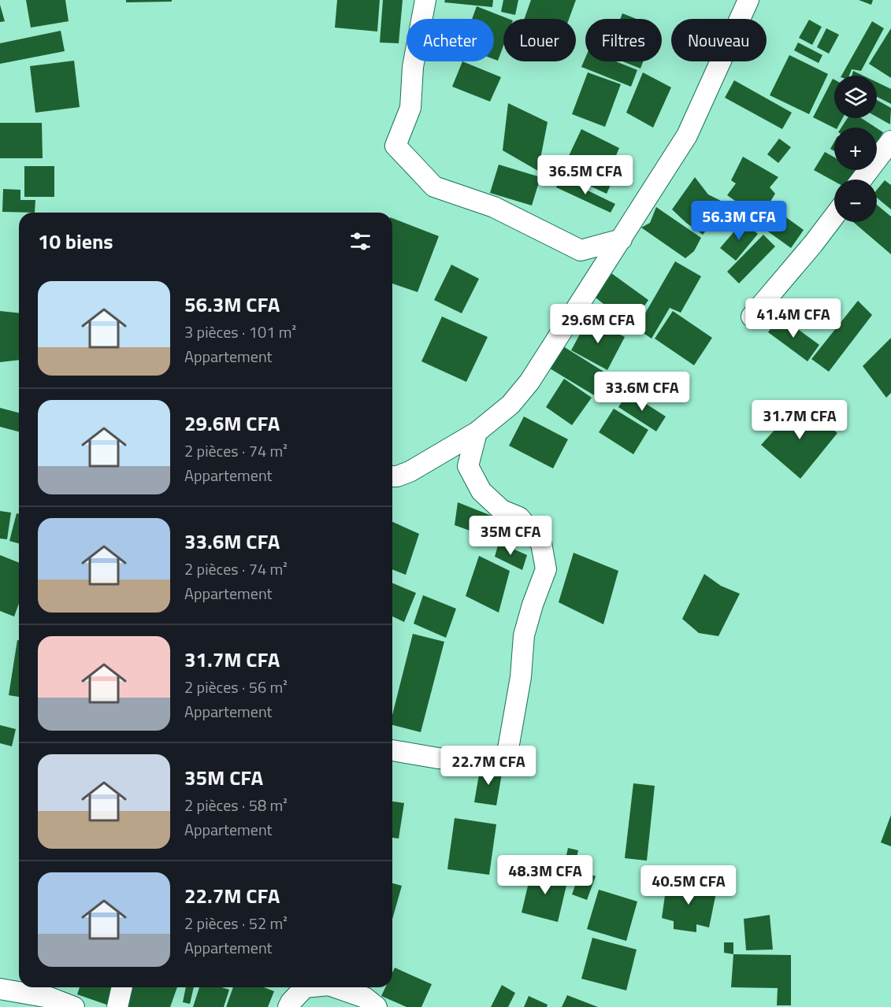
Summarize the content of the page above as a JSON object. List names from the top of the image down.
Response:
{
  "page": {
    "chip": [
      "Acheter",
      "Louer",
      "Filtres",
      "Nouveau"
    ],
    "map_buttons": ["+", "−"],
    "price": [
      "36.5M CFA",
      "56.3M CFA",
      "41.4M CFA",
      "29.6M CFA",
      "33.6M CFA",
      "31.7M CFA",
      "35M CFA",
      "22.7M CFA",
      "48.3M CFA",
      "40.5M CFA"
    ],
    "heading": "10 biens",
    "list": [
      {
        "name": "56.3M CFA",
        "note": "3 pièces · 101 m² · Appartement"
      },
      {
        "name": "29.6M CFA",
        "note": "2 pièces · 74 m² · Appartement"
      },
      {
        "name": "33.6M CFA",
        "note": "2 pièces · 74 m² · Appartement"
      },
      {
        "name": "31.7M CFA",
        "note": "2 pièces · 56 m² · Appartement"
      },
      {
        "name": "35M CFA",
        "note": "2 pièces · 58 m² · Appartement"
      },
      {
        "name": "22.7M CFA",
        "note": "2 pièces · 52 m² · Appartement"
      }
    ]
  }
}
